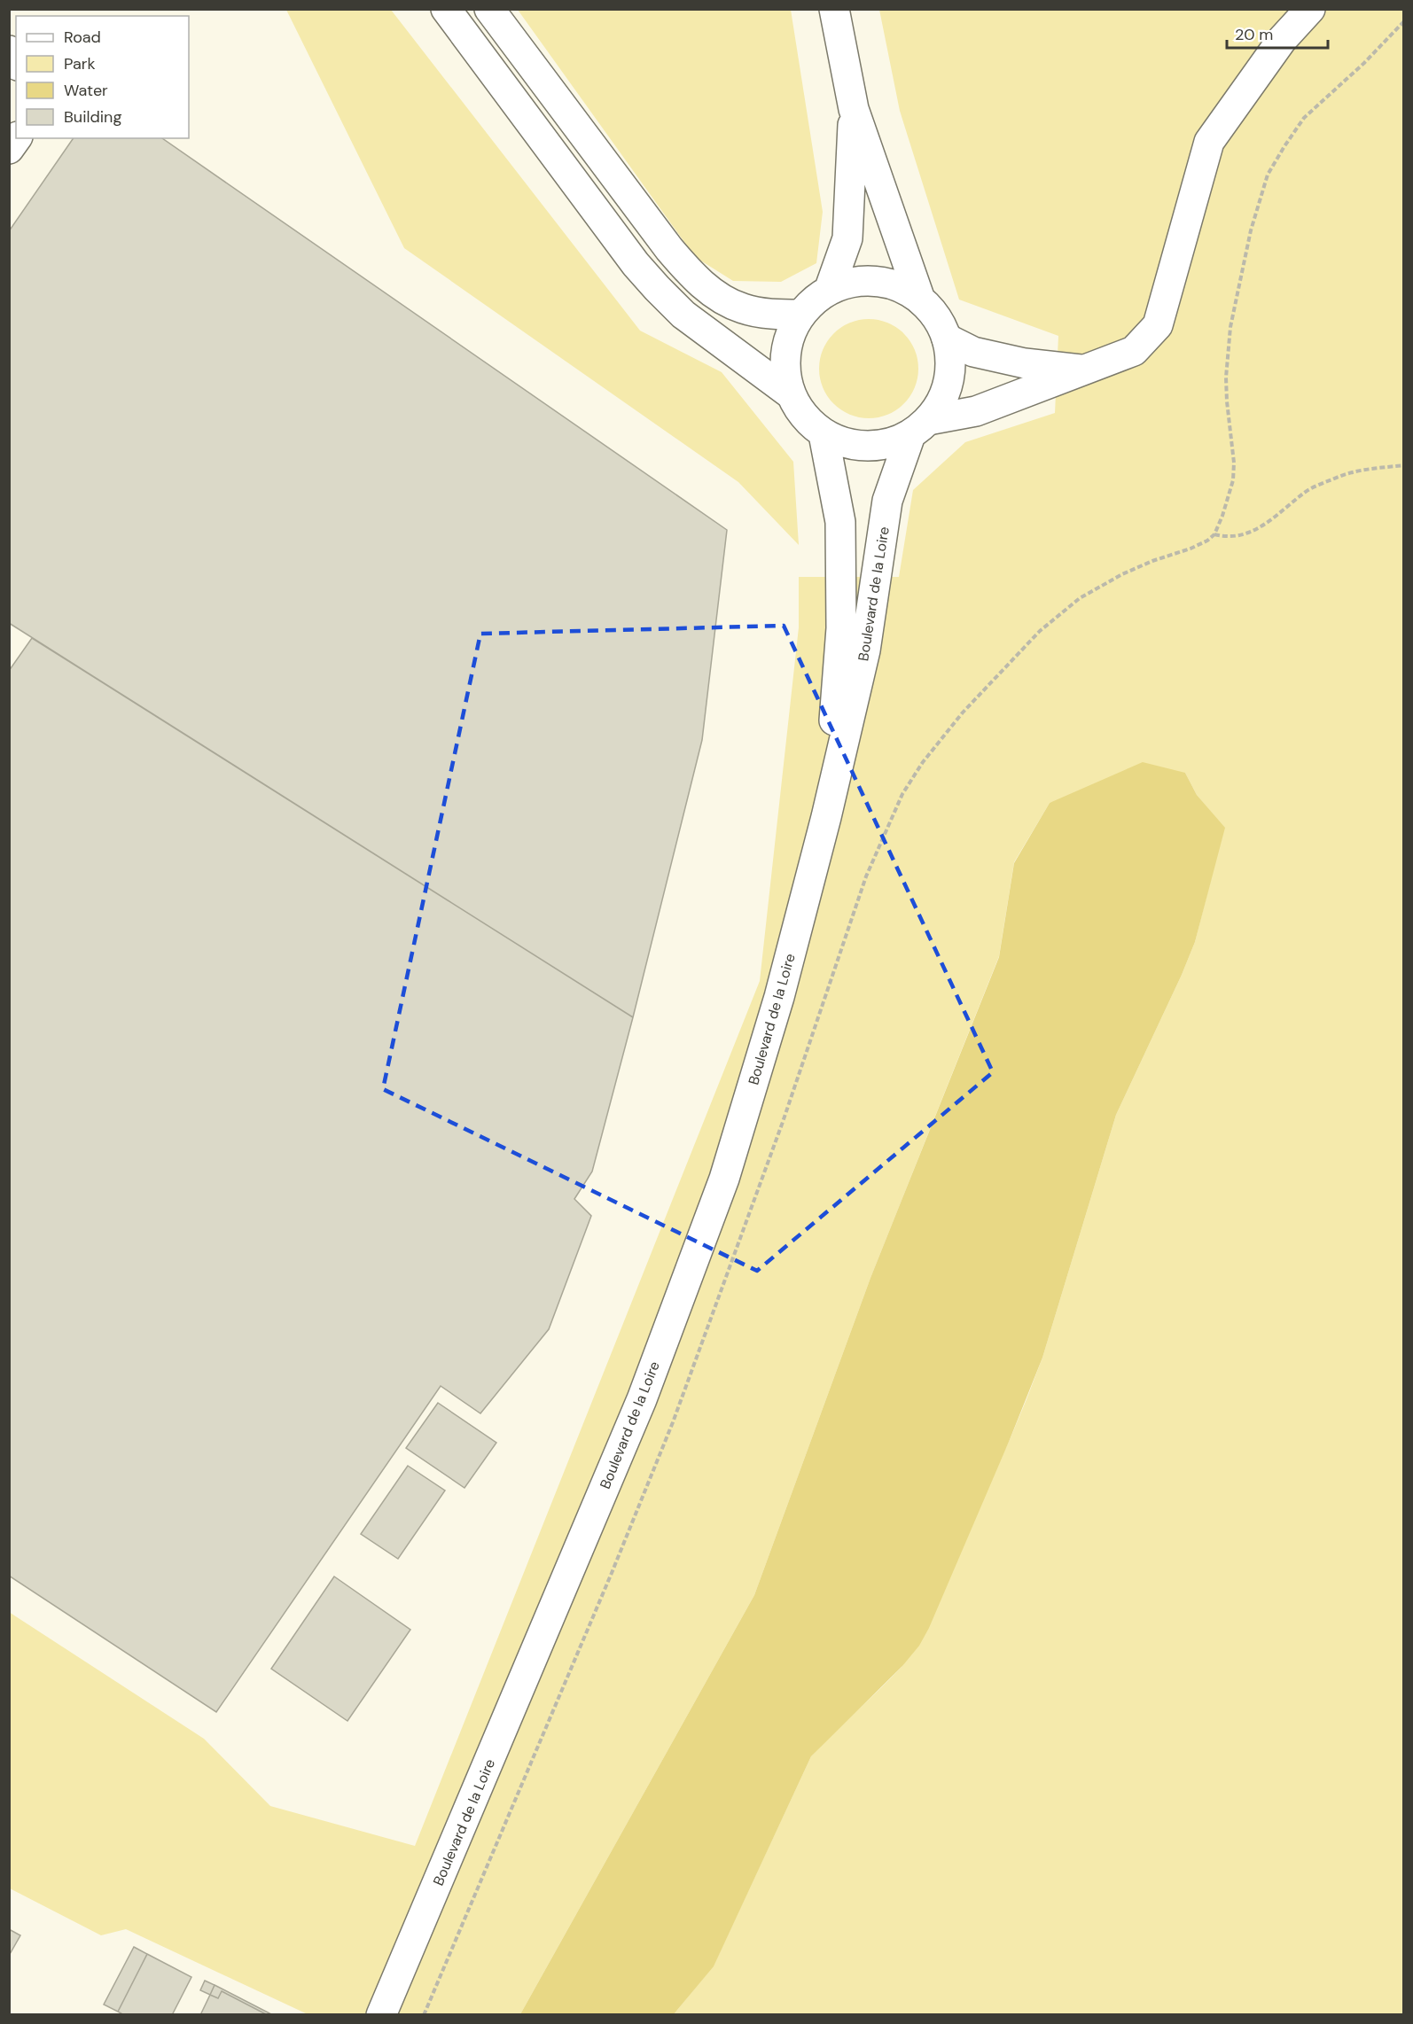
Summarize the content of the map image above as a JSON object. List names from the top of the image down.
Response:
{
  "streets": {
    "main road": ["Boulevard de la Loire"]
  },
  "legend": [
    "Road",
    "Park",
    "Water",
    "Building"
  ],
  "scale_bar": "20 m"
}
